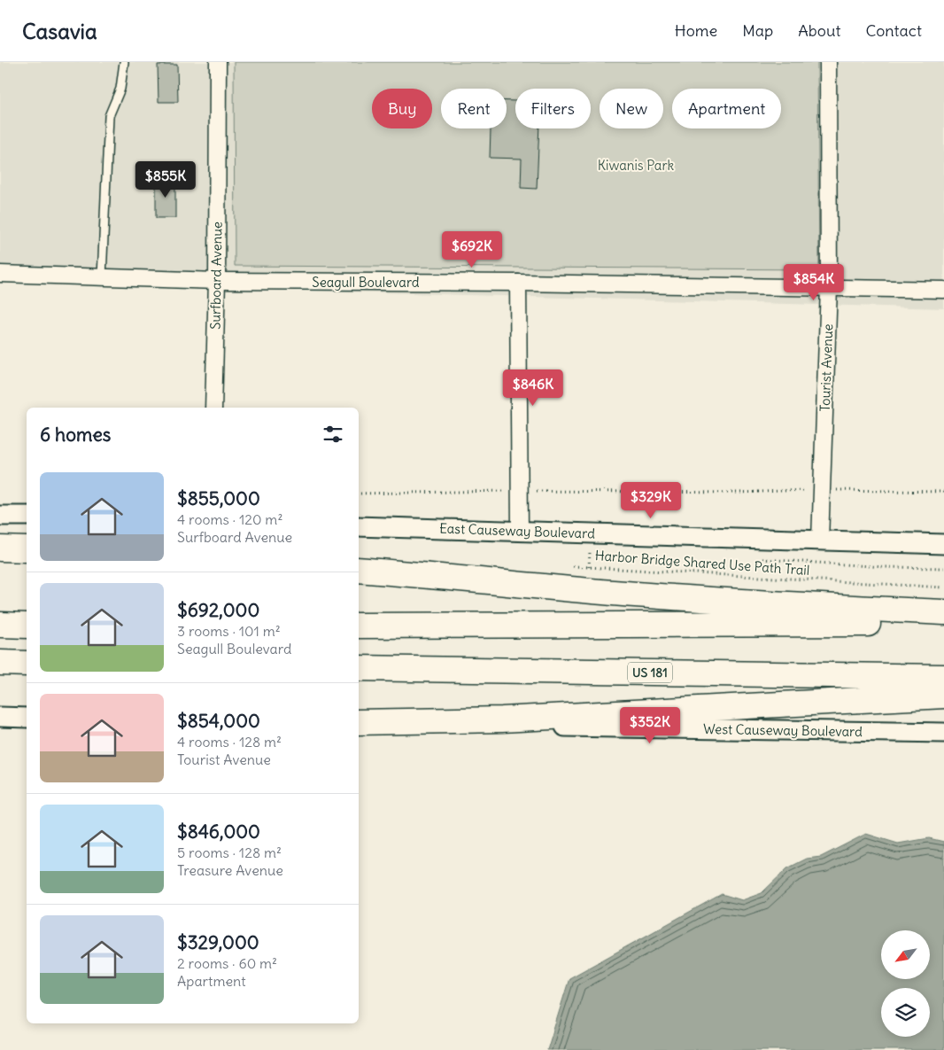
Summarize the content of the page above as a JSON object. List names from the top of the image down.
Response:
{
  "streets": {
    "highway": ["US 181"],
    "street": [
      "Surfboard Avenue",
      "Seagull Boulevard",
      "Tourist Avenue",
      "East Causeway Boulevard",
      "West Causeway Boulevard"
    ],
    "path": ["Harbor Bridge Shared Use Path Trail"]
  },
  "crossings": [
    ["Surfboard Avenue", "Seagull Boulevard"],
    ["Seagull Boulevard", "Tourist Avenue"],
    ["Tourist Avenue", "East Causeway Boulevard"]
  ],
  "parks": ["Kiwanis Park"],
  "north": "bottom left",
  "page": {
    "header": "Casavia",
    "nav": [
      "Home",
      "Map",
      "About",
      "Contact"
    ],
    "chip": [
      "Buy",
      "Rent",
      "Filters",
      "New",
      "Apartment"
    ],
    "price": [
      "$855K",
      "$692K",
      "$854K",
      "$846K",
      "$329K",
      "$352K"
    ],
    "heading": "6 homes",
    "list": [
      {
        "name": "$855,000",
        "note": "4 rooms · 120 m² · Surfboard Avenue"
      },
      {
        "name": "$692,000",
        "note": "3 rooms · 101 m² · Seagull Boulevard"
      },
      {
        "name": "$854,000",
        "note": "4 rooms · 128 m² · Tourist Avenue"
      },
      {
        "name": "$846,000",
        "note": "5 rooms · 128 m² · Treasure Avenue"
      },
      {
        "name": "$329,000",
        "note": "2 rooms · 60 m² · Apartment"
      }
    ]
  }
}
